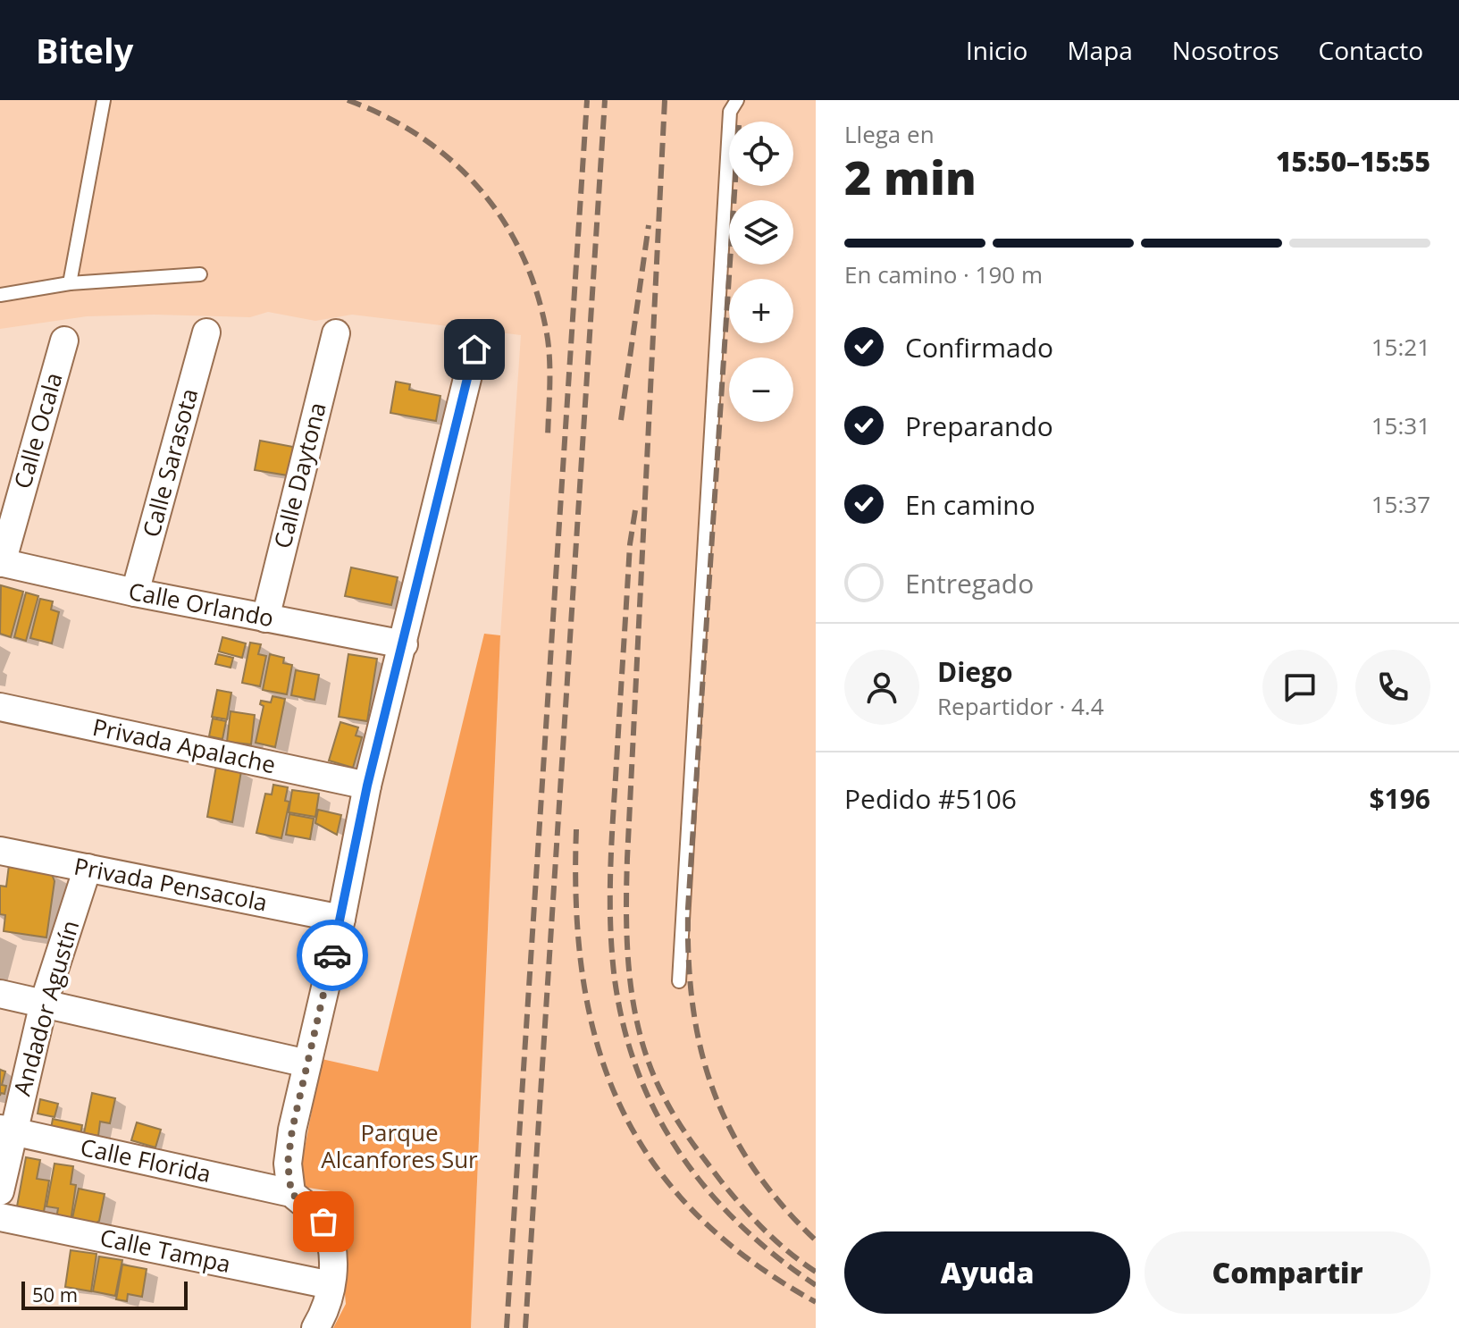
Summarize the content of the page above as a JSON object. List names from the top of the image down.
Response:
{
  "streets": {
    "street": [
      "Calle Ocala",
      "Calle Sarasota",
      "Calle Daytona",
      "Calle Orlando",
      "Privada Apalache",
      "Privada Pensacola",
      "Andador Agustín",
      "Calle Florida",
      "Calle Tampa"
    ]
  },
  "crossings": [
    ["Calle Ocala", "Calle Orlando"],
    ["Calle Sarasota", "Calle Orlando"],
    ["Calle Daytona", "Calle Orlando"],
    ["Privada Pensacola", "Andador Agustín"],
    ["Andador Agustín", "Calle Florida"]
  ],
  "parks": ["Parque Alcanfores Sur"],
  "scale_bar": "50 m",
  "page": {
    "header": "Bitely",
    "nav": [
      "Inicio",
      "Mapa",
      "Nosotros",
      "Contacto"
    ],
    "heading": ["2 min", "Llega en", "15:50–15:55"],
    "panel": [
      "Diego",
      "Repartidor · 4.4",
      "Pedido #5106",
      "$196"
    ],
    "map_buttons": ["+", "−"],
    "bar": "En camino · 190 m",
    "list": [
      ["Confirmado", "15:21"],
      ["Preparando", "15:31"],
      ["En camino", "15:37"],
      "Entregado"
    ],
    "buttons": ["Ayuda", "Compartir"],
    "scale": "50 m"
  }
}
